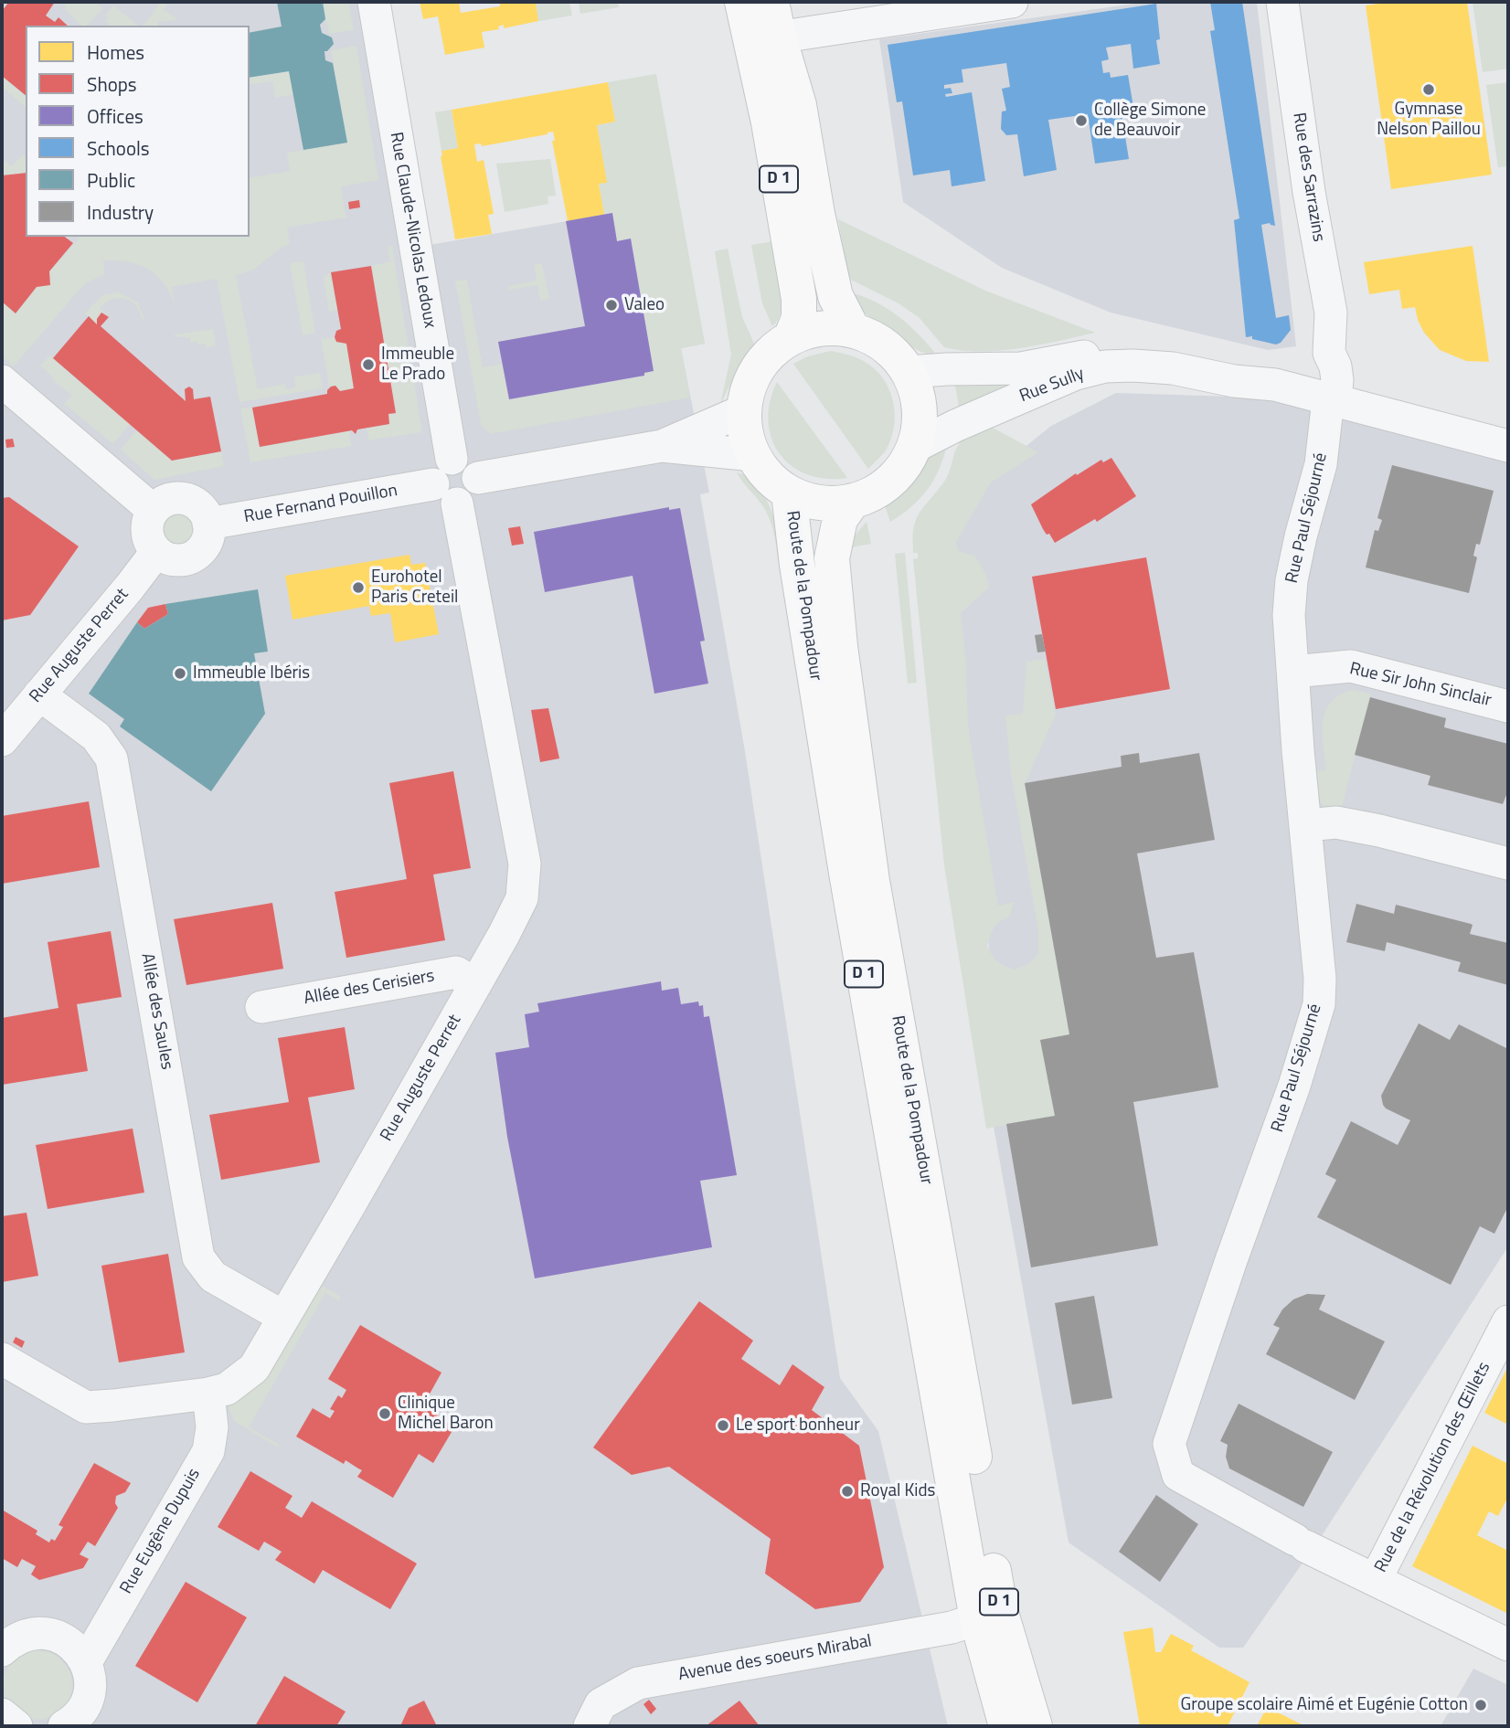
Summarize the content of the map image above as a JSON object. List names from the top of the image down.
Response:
{
  "streets": {
    "main road": ["D 1", "Route de la Pompadour"],
    "street": [
      "Rue des Sarrazins",
      "Rue Claude-Nicolas Ledoux",
      "Rue Sully",
      "Rue Fernand Pouillon",
      "Rue Paul Séjourné",
      "Rue Auguste Perret",
      "Rue Sir John Sinclair",
      "Allée des Cerisiers",
      "Allée des Saules",
      "Rue de la Révolution des Œillets",
      "Rue Eugène Dupuis",
      "Avenue des soeurs Mirabal"
    ]
  },
  "crossings": [
    ["Rue des Sarrazins", "Rue Sully"],
    ["Rue des Sarrazins", "Rue Paul Séjourné"],
    ["D 1", "Rue Sully"],
    ["D 1", "Route de la Pompadour"],
    ["D 1", "Avenue des soeurs Mirabal"],
    ["Rue Claude-Nicolas Ledoux", "Rue Fernand Pouillon"],
    ["Rue Claude-Nicolas Ledoux", "Rue Auguste Perret"],
    ["Rue Sully", "Rue Paul Séjourné"],
    ["Rue Sully", "Route de la Pompadour"],
    ["Rue Fernand Pouillon", "Rue Auguste Perret"],
    ["Rue Paul Séjourné", "Rue Sir John Sinclair"],
    ["Rue Paul Séjourné", "Rue de la Révolution des Œillets"],
    ["Rue Auguste Perret", "Allée des Cerisiers"],
    ["Rue Auguste Perret", "Allée des Saules"],
    ["Rue Auguste Perret", "Rue Eugène Dupuis"]
  ],
  "places": [
    "Gymnase Nelson Paillou",
    "Collège Simone de Beauvoir",
    "Valeo",
    "Immeuble Le Prado",
    "Eurohotel Paris Creteil",
    "Immeuble Ibéris",
    "Clinique Michel Baron",
    "Le sport bonheur",
    "Royal Kids",
    "Groupe scolaire Aimé et Eugénie Cotton"
  ],
  "legend": [
    "Homes",
    "Shops",
    "Offices",
    "Schools",
    "Public",
    "Industry"
  ]
}
